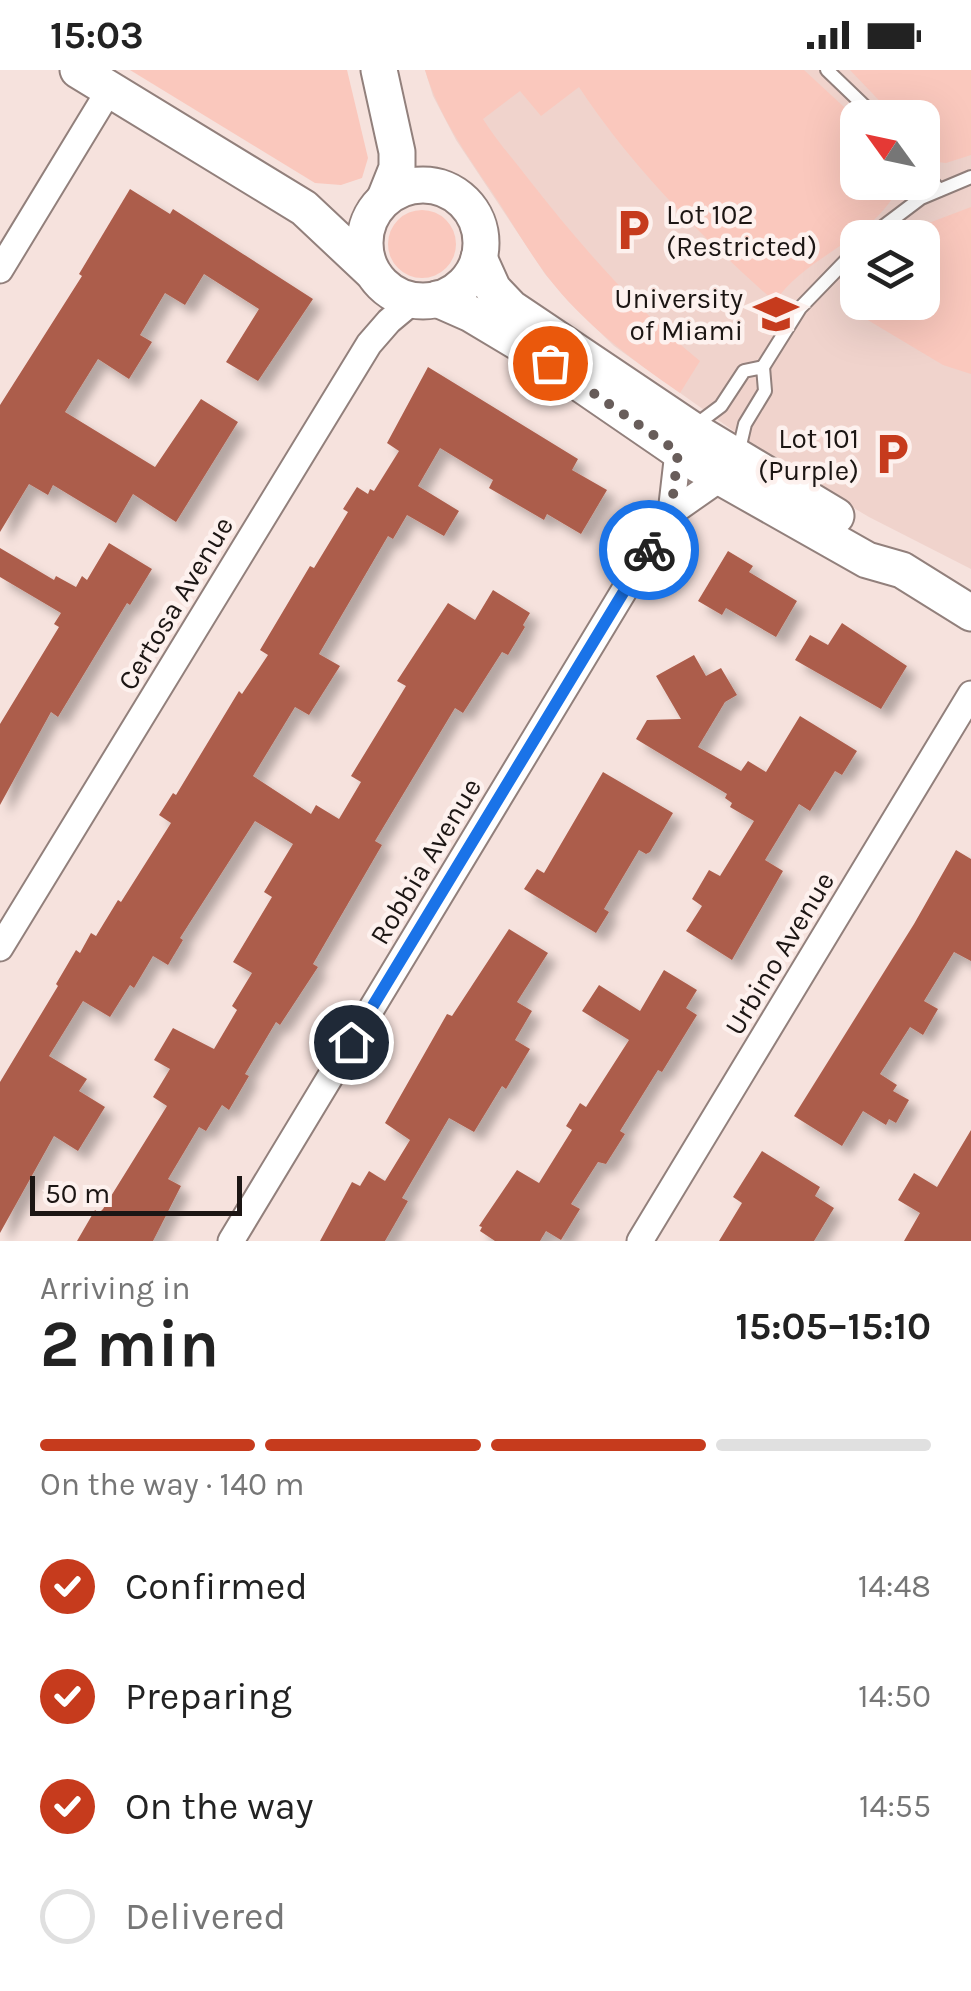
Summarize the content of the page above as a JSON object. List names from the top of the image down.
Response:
{
  "streets": {
    "street": ["Certosa Avenue", "Robbia Avenue", "Urbino Avenue"]
  },
  "places": {
    "parking": ["Lot 102 (Restricted)", "Lot 101 (Purple)"],
    "school or university": ["University of Miami"]
  },
  "scale_bar": "50 m",
  "north": "top left",
  "page": {
    "status": "15:03",
    "scale": "50 m",
    "heading": ["2 min", "Arriving in", "15:05–15:10"],
    "bar": "On the way · 140 m",
    "list": [
      ["Confirmed", "14:48"],
      ["Preparing", "14:50"],
      ["On the way", "14:55"],
      "Delivered"
    ]
  }
}
